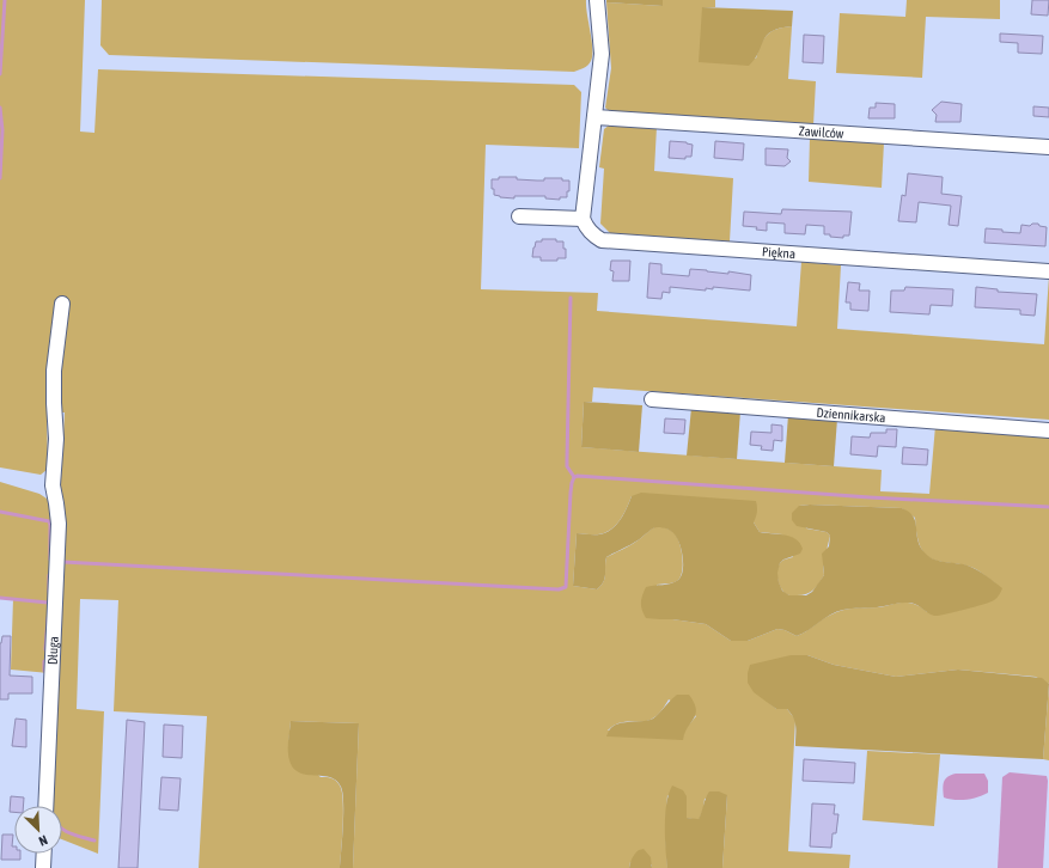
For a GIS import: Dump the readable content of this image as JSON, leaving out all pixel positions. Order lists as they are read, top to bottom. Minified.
{"streets":{"street":["Zawilców","Piękna","Dziennikarska","Długa"]},"north":"bottom right"}
